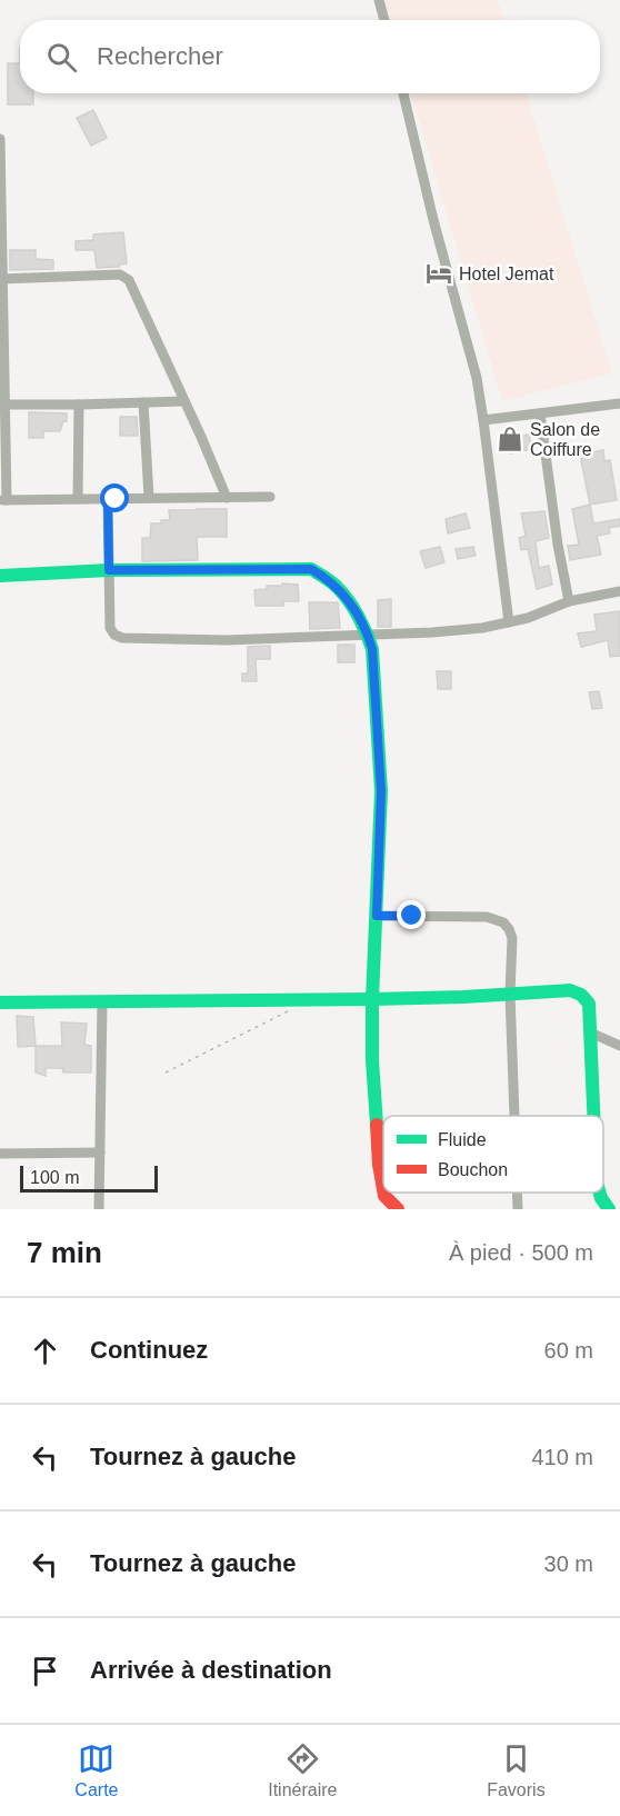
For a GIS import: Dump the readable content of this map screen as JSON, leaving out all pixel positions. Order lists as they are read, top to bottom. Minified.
{"places":{"hotel":["Hotel Jemat"],"shop":["Salon de Coiffure"]},"legend":["Fluide","Bouchon"],"scale_bar":"100 m","page":{"search":"Rechercher","scale":"100 m","heading":["7 min","À pied · 500 m"],"list":[["Continuez","60 m"],["Tournez à gauche","410 m"],["Tournez à gauche","30 m"],"Arrivée à destination"],"nav":["Carte","Itinéraire","Favoris"]}}
